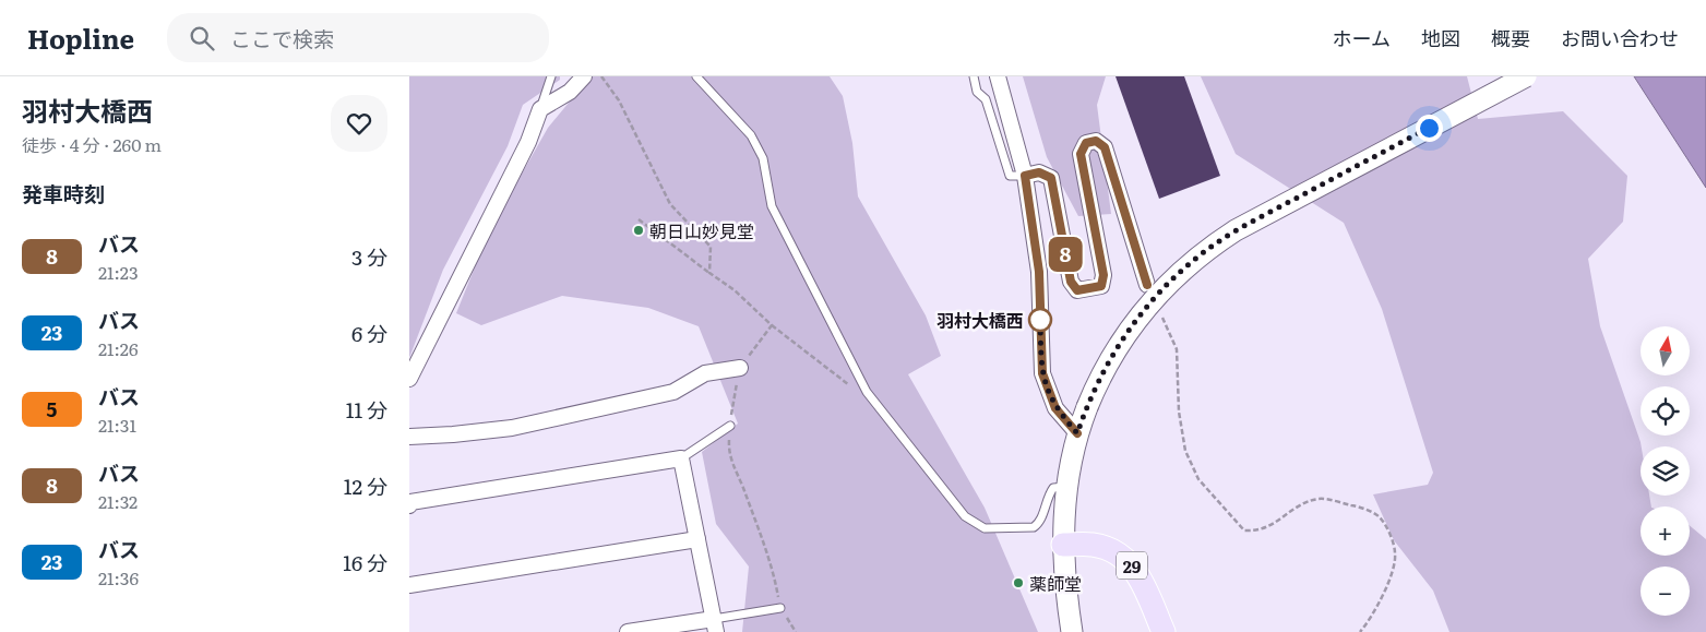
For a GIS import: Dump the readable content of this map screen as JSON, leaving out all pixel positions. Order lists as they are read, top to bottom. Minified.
{"streets":{"main road":["29"]},"places":["朝日山妙見堂","羽村大橋西","薬師堂"],"lines":["bus line 8"],"north":"top","page":{"header":"Hopline","search":"ここで検索","nav":["ホーム","地図","概要","お問い合わせ"],"heading":[["羽村大橋西","徒歩 · 4 分 · 260 m"],"発車時刻"],"on_map":"8","list":[{"mark":"8","name":"バス","note":"21:23","value":"3 分"},{"mark":"23","name":"バス","note":"21:26","value":"6 分"},{"mark":"5","name":"バス","note":"21:31","value":"11 分"},{"mark":"8","name":"バス","note":"21:32","value":"12 分"},{"mark":"23","name":"バス","note":"21:36","value":"16 分"}],"map_buttons":["+","−"]}}
